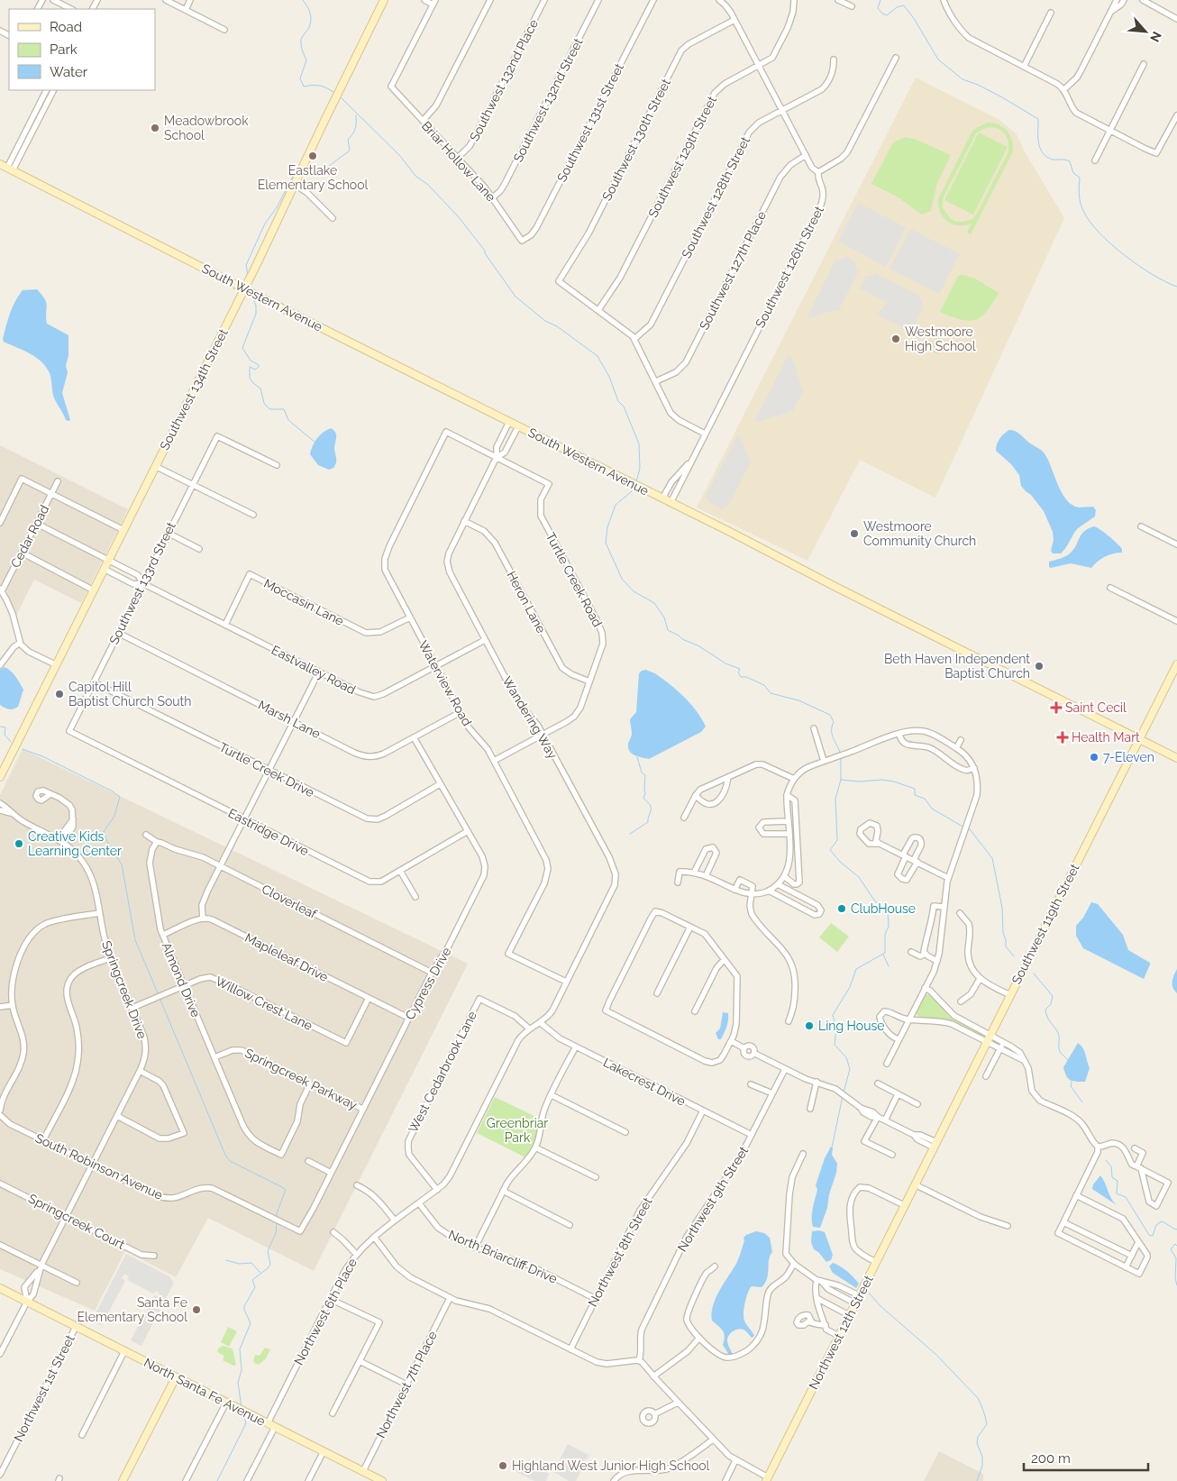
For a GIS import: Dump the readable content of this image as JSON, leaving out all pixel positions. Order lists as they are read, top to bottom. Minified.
{"streets":{"main road":["South Western Avenue","Southwest 134th Street","Southwest 119th Street","Northwest 12th Street","North Santa Fe Avenue"],"street":["Southwest 132nd Place","Southwest 132nd Street","Southwest 131st Street","Southwest 130th Street","Southwest 129th Street","Briar Hollow Lane","Southwest 128th Street","Southwest 126th Street","Southwest 127th Place","Cedar Road","Turtle Creek Road","Southwest 133rd Street","Moccasin Lane","Heron Lane","Eastvalley Road","Waterview Road","Wandering Way","Marsh Lane","Turtle Creek Drive","Eastridge Drive","Cloverleaf","Mapleleaf Drive","Almond Drive","Cypress Drive","Springcreek Drive","Willow Crest Lane","West Cedarbrook Lane","Springcreek Parkway","Lakecrest Drive","South Robinson Avenue","Northwest 9th Street","Springcreek Court","Northwest 8th Street","North Briarcliff Drive","Northwest 6th Place","Northwest 7th Place","Northwest 1st Street"]},"crossings":[["Southwest 132nd Place","Briar Hollow Lane"],["Southwest 132nd Street","Briar Hollow Lane"],["Southwest 131st Street","Briar Hollow Lane"],["Southwest 130th Street","Southwest 129th Street"],["Southwest 126th Street","South Western Avenue"],["South Western Avenue","Southwest 134th Street"],["South Western Avenue","Wandering Way"],["South Western Avenue","Southwest 119th Street"],["Southwest 134th Street","Eastvalley Road"],["Cedar Road","Eastvalley Road"],["Turtle Creek Road","Heron Lane"],["Turtle Creek Road","Waterview Road"],["Turtle Creek Road","Wandering Way"],["Southwest 133rd Street","Eastvalley Road"],["Southwest 133rd Street","Marsh Lane"],["Southwest 133rd Street","Turtle Creek Drive"],["Southwest 133rd Street","Eastridge Drive"],["Moccasin Lane","Eastvalley Road"],["Moccasin Lane","Waterview Road"],["Heron Lane","Wandering Way"],["Eastvalley Road","Waterview Road"],["Eastvalley Road","Wandering Way"],["Waterview Road","Wandering Way"],["Waterview Road","Marsh Lane"],["Wandering Way","Lakecrest Drive"],["Marsh Lane","Cypress Drive"],["Turtle Creek Drive","Cypress Drive"],["Eastridge Drive","Cypress Drive"],["Cloverleaf","Almond Drive"],["Cloverleaf","Cypress Drive"],["Southwest 119th Street","Northwest 12th Street"],["Mapleleaf Drive","Cypress Drive"],["Mapleleaf Drive","Willow Crest Lane"],["Almond Drive","Willow Crest Lane"],["Almond Drive","Springcreek Parkway"],["Cypress Drive","Springcreek Parkway"],["Cypress Drive","South Robinson Avenue"],["Springcreek Drive","Willow Crest Lane"],["Springcreek Drive","South Robinson Avenue"],["Springcreek Drive","Springcreek Court"],["Springcreek Drive","North Santa Fe Avenue"],["West Cedarbrook Lane","Northwest 6th Place"],["Lakecrest Drive","Northwest 9th Street"],["Lakecrest Drive","Northwest 8th Street"],["Northwest 8th Street","North Briarcliff Drive"],["North Briarcliff Drive","Northwest 6th Place"],["Northwest 6th Place","North Santa Fe Avenue"],["Northwest 7th Place","North Santa Fe Avenue"],["Northwest 1st Street","North Santa Fe Avenue"]],"parks":["Greenbriar Park"],"places":{"other":["Meadowbrook School","Eastlake Elementary School","Westmoore High School","Westmoore Community Church","Beth Haven Independent Baptist Church","Capitol Hill Baptist Church South","7-Eleven","Creative Kids Learning Center","ClubHouse","Ling House","Santa Fe Elementary School","Highland West Junior High School"],"health":["Saint Cecil","Health Mart"]},"legend":["Road","Park","Water"],"scale_bar":"200 m","north":"bottom right"}
